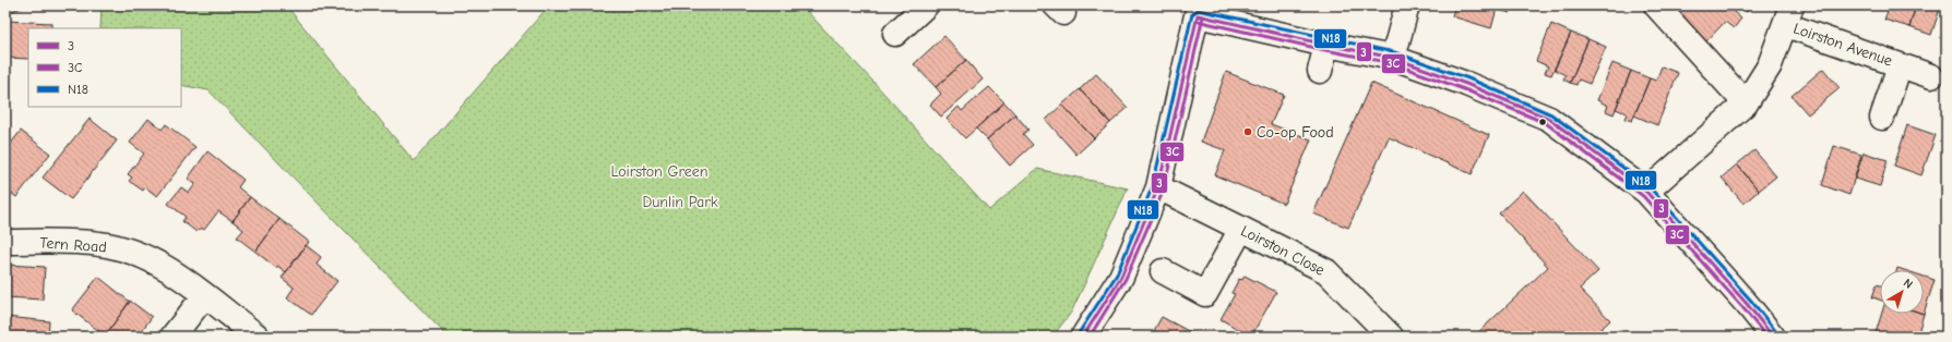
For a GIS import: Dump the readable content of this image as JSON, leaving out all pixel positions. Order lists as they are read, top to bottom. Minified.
{"streets":{"street":["Loirston Avenue","Tern Road","Loirston Close"]},"parks":["Loirston Green","Dunlin Park"],"places":["Co-op Food"],"lines":["transit line N18","transit line 3","transit line 3C"],"legend":["3","3C","N18"],"north":"top right"}
